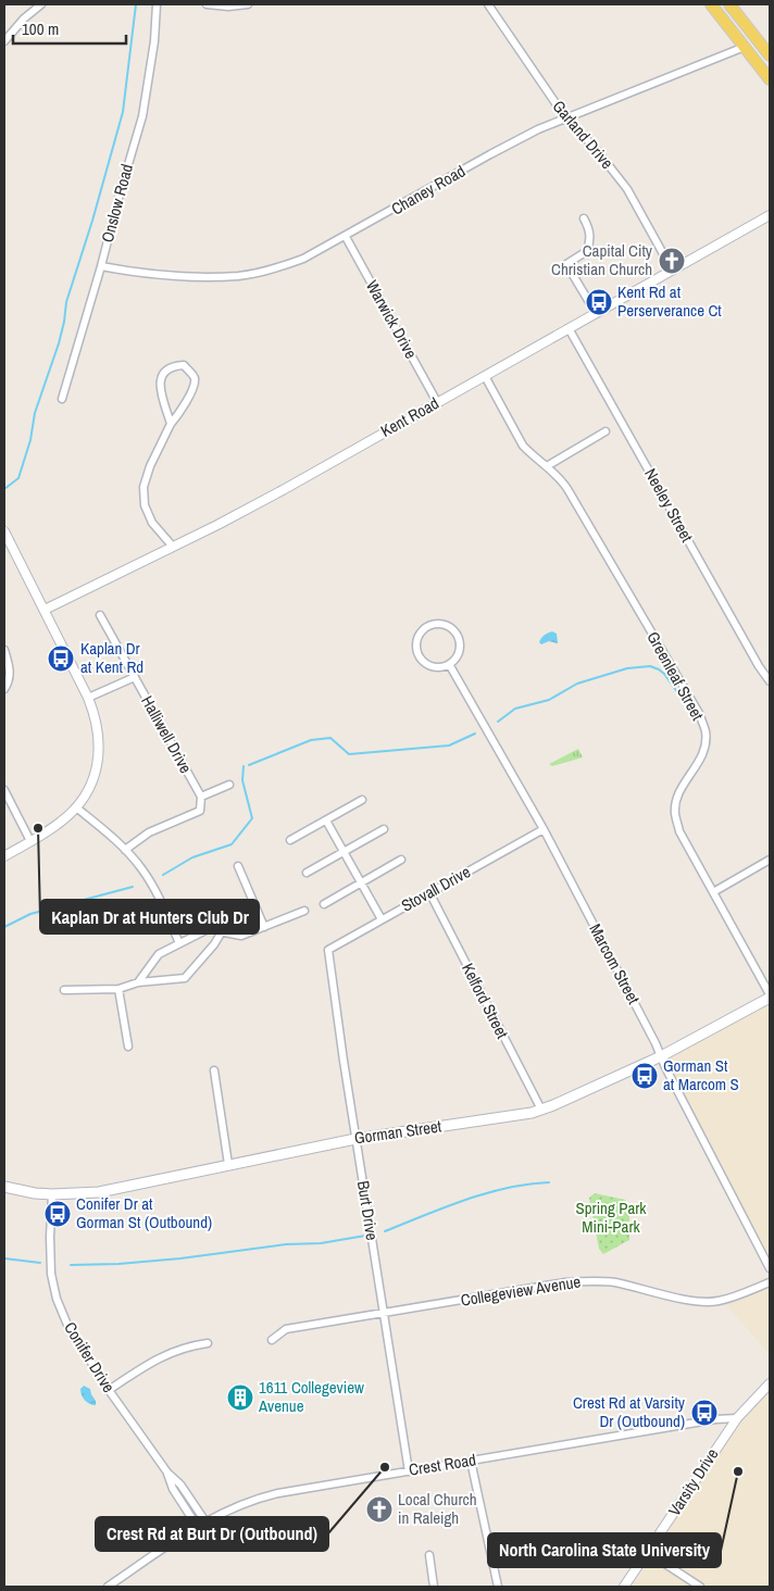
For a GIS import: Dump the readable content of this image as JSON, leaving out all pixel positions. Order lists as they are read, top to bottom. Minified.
{"streets":{"main road":["Gorman Street"],"street":["Garland Drive","Chaney Road","Onslow Road","Warwick Drive","Kent Road","Neeley Street","Greenleaf Street","Halliwell Drive","Stovall Drive","Marcom Street","Kelford Street","Burt Drive","Collegeview Avenue","Conifer Drive","Crest Road","Varsity Drive"]},"crossings":[["Garland Drive","Chaney Road"],["Garland Drive","Kent Road"],["Chaney Road","Onslow Road"],["Chaney Road","Warwick Drive"],["Warwick Drive","Kent Road"],["Kent Road","Neeley Street"],["Kent Road","Greenleaf Street"],["Greenleaf Street","Gorman Street"],["Stovall Drive","Marcom Street"],["Stovall Drive","Kelford Street"],["Stovall Drive","Burt Drive"],["Marcom Street","Gorman Street"],["Kelford Street","Gorman Street"],["Gorman Street","Burt Drive"],["Gorman Street","Conifer Drive"],["Burt Drive","Collegeview Avenue"],["Burt Drive","Crest Road"],["Conifer Drive","Crest Road"],["Crest Road","Varsity Drive"]],"parks":["Spring Park Mini-Park"],"places":{"church":["Capital City Christian Church","Local Church in Raleigh"],"bus stop":["Kent Rd at Perserverance Ct","Kaplan Dr at Kent Rd","Gorman St at Marcom S","Conifer Dr at Gorman St (Outbound)","Crest Rd at Varsity Dr (Outbound)"],"other":["Kaplan Dr at Hunters Club Dr","Crest Rd at Burt Dr (Outbound)","North Carolina State University"],"building":["1611 Collegeview Avenue"]},"scale_bar":"100 m"}
